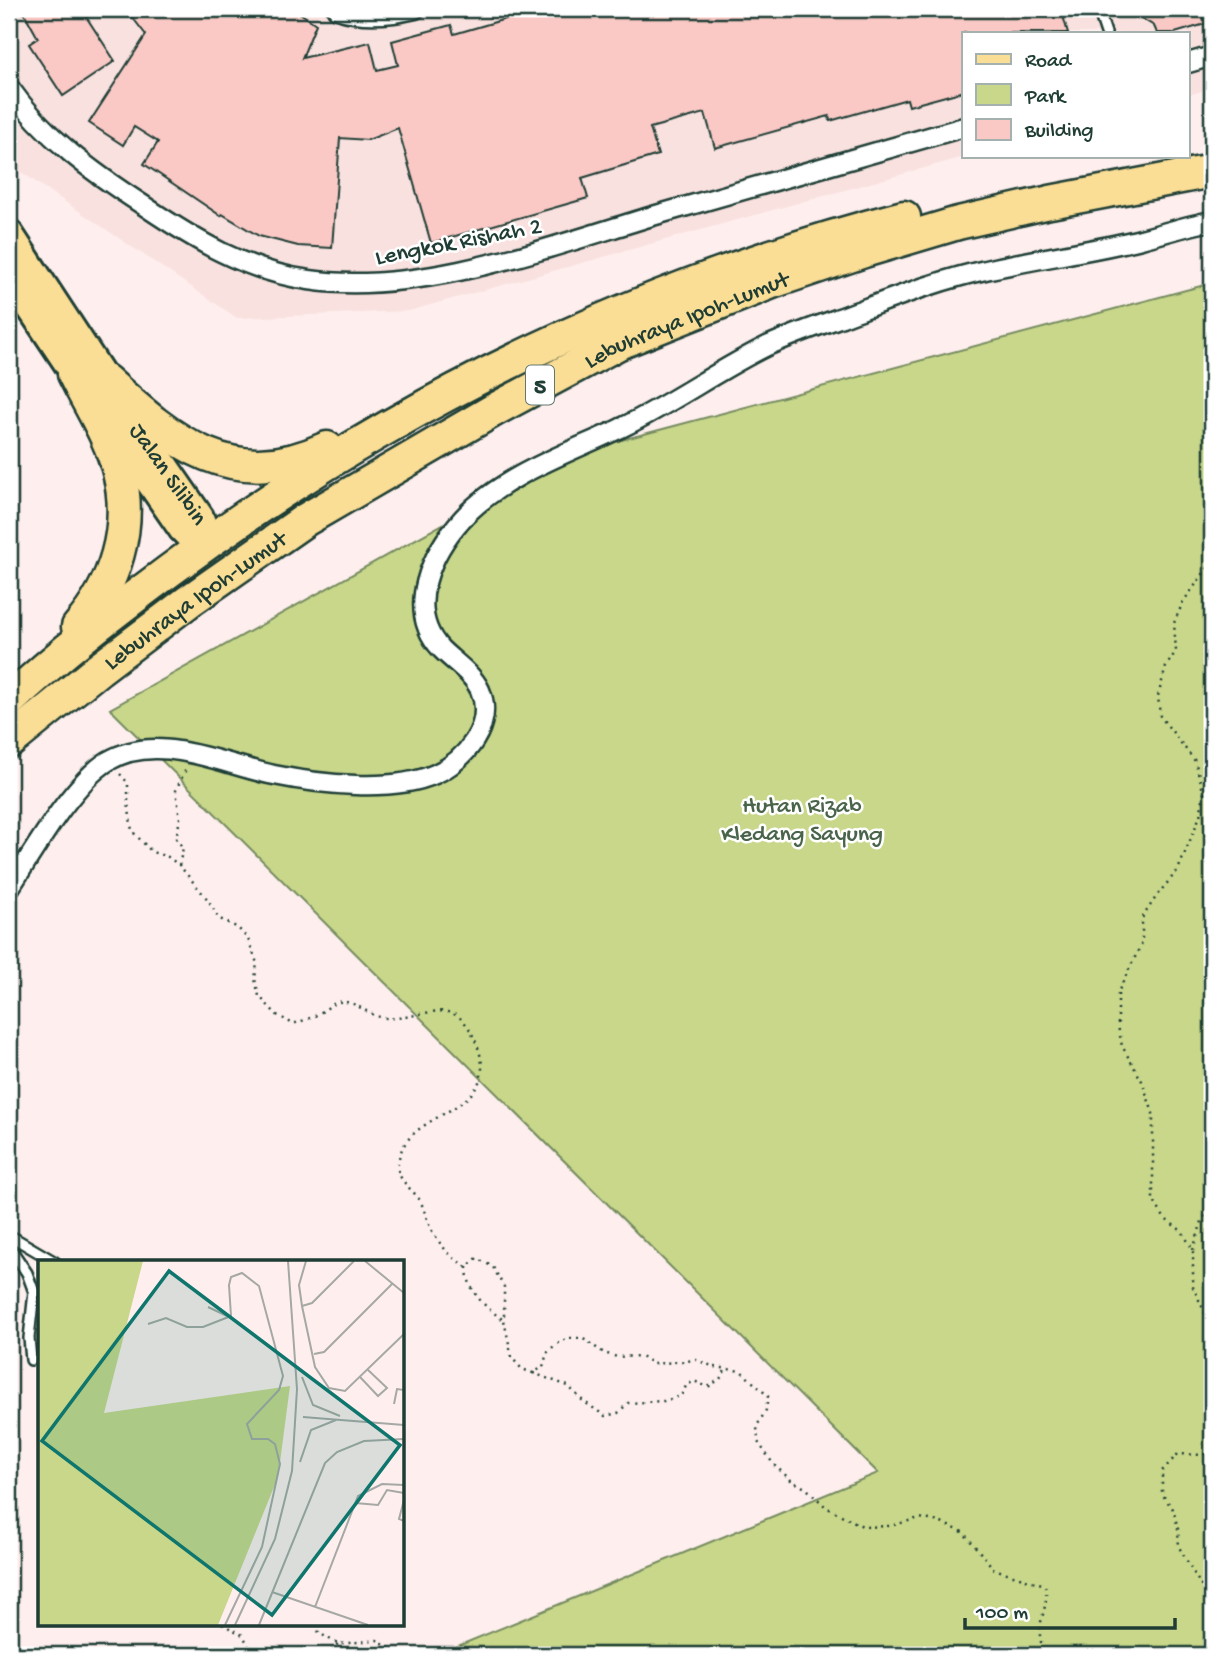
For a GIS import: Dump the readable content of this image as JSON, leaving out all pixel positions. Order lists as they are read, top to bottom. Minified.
{"streets":{"highway":["Lebuhraya Ipoh-Lumut","5"],"main road":["Jalan Silibin"],"street":["Lengkok Rishah 2"]},"crossings":[["Lebuhraya Ipoh-Lumut","Jalan Silibin"]],"parks":["Hutan Rizab Kledang Sayung"],"legend":["Road","Park","Building"],"scale_bar":"100 m"}
